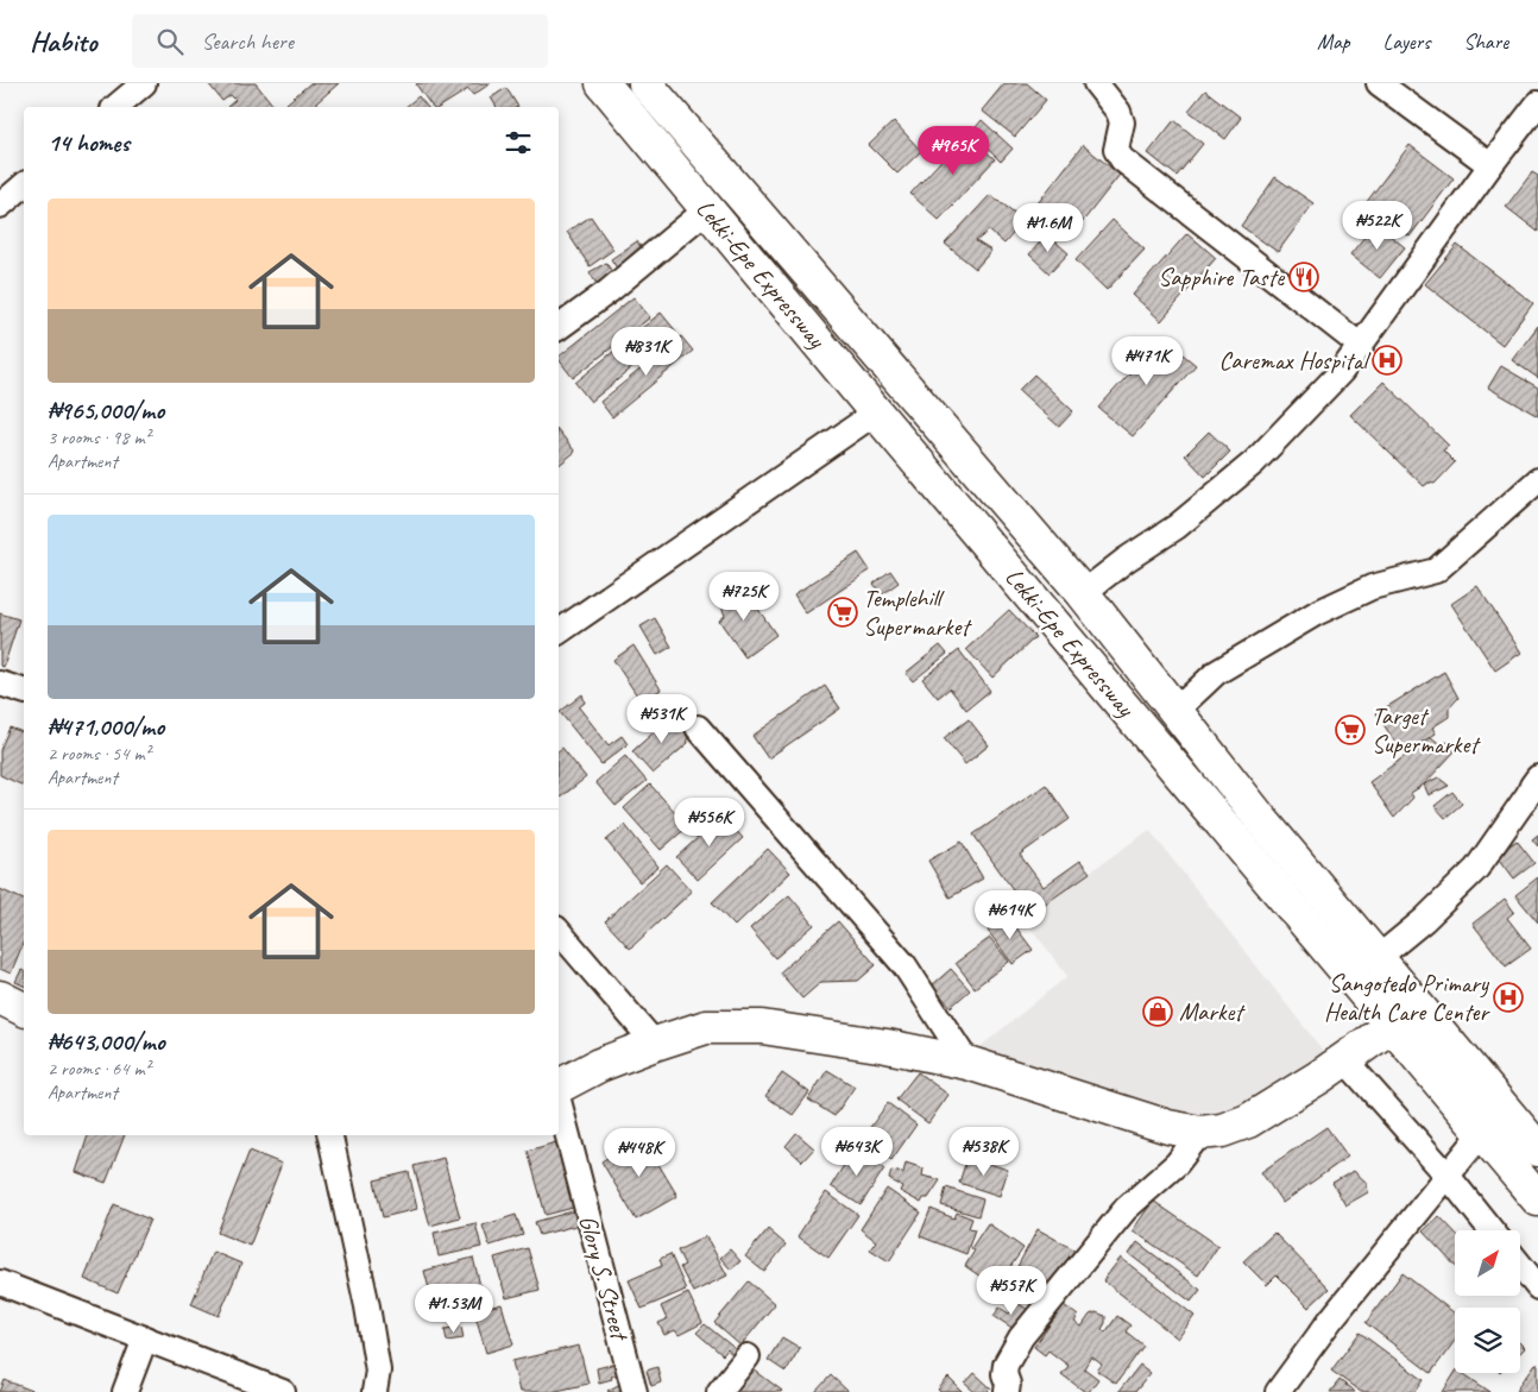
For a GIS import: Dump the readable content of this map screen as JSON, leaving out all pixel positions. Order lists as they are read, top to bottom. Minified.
{"streets":{"main road":["Lekki-Epe Expressway"],"street":["Glory S. Street"]},"places":{"restaurant":["Sapphire Taste"],"hospital":["Caremax Hospital","Sangotedo Primary Health Care Center"],"supermarket":["Templehill Supermarket","Target Supermarket"],"shop":["Market"]},"north":"top right","page":{"header":"Habito","search":"Search here","nav":["Map","Layers","Share"],"heading":"14 homes","price":["₦965K","₦522K","₦1.6M","₦831K","₦471K","₦725K","₦531K","₦556K","₦614K","₦643K","₦538K","₦448K","₦557K","₦1.53M"],"list":[{"name":"₦965,000/mo","note":"3 rooms · 98 m² · Apartment"},{"name":"₦471,000/mo","note":"2 rooms · 54 m² · Apartment"},{"name":"₦643,000/mo","note":"2 rooms · 64 m² · Apartment"}]}}
